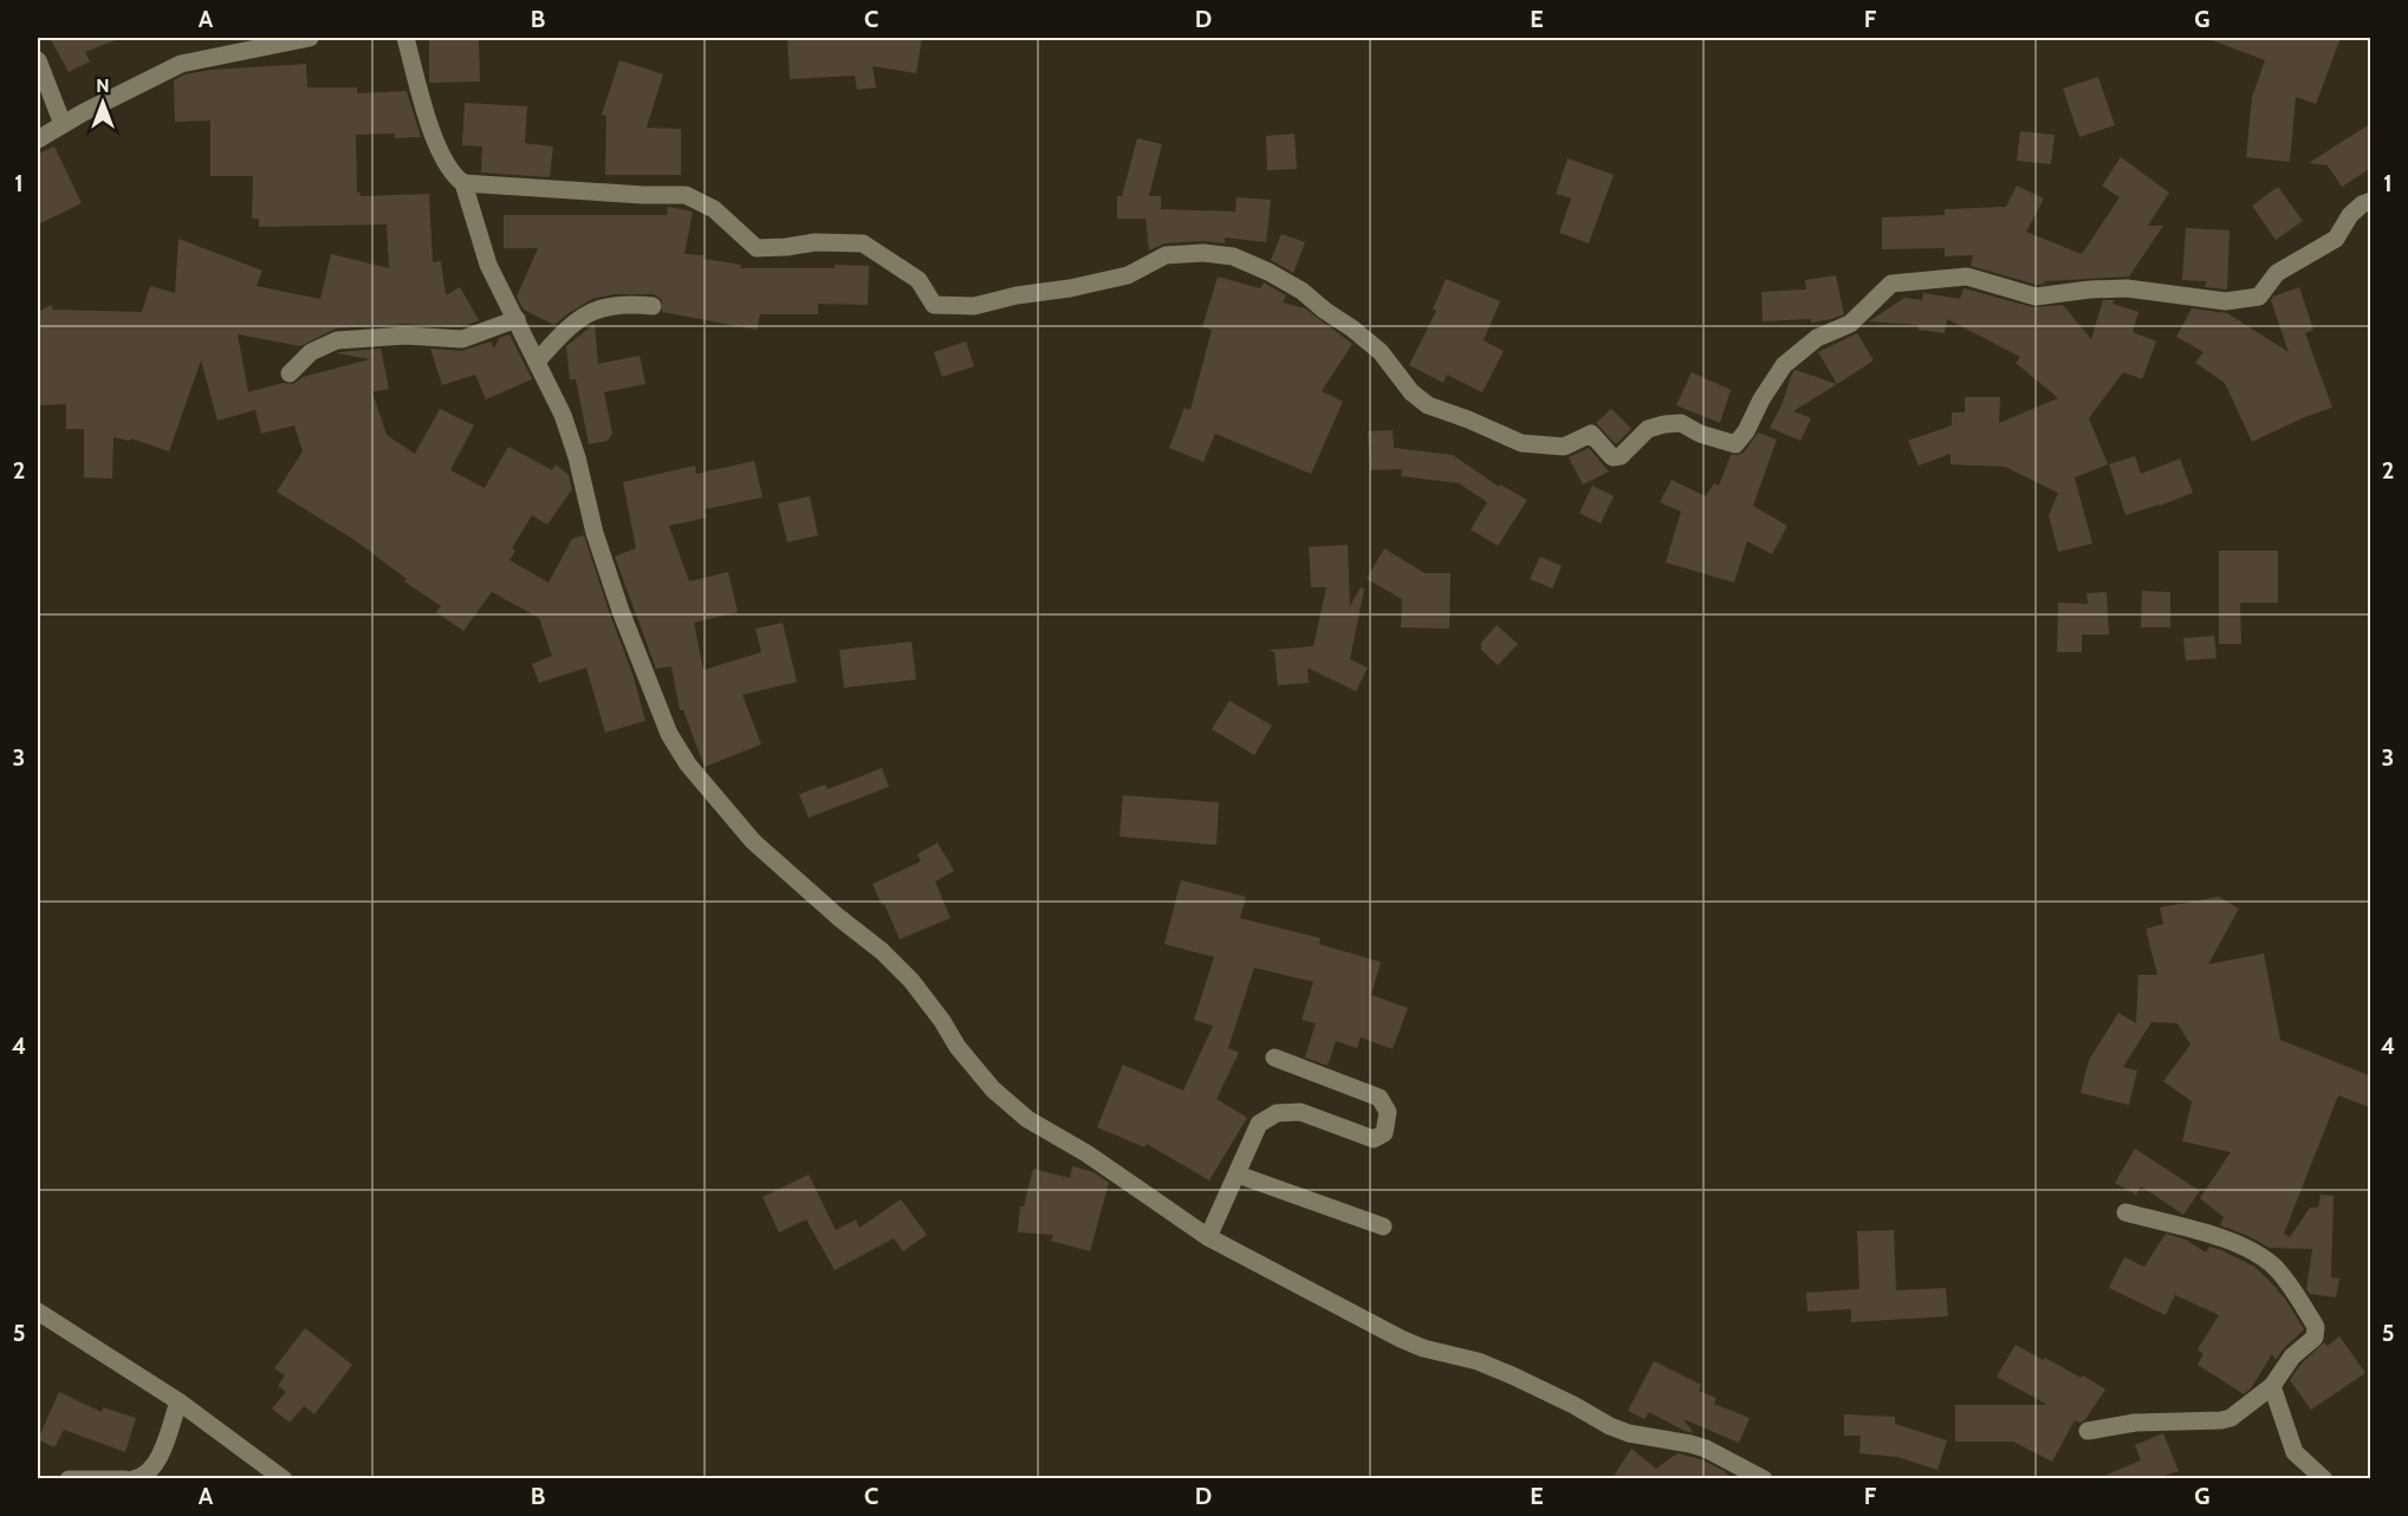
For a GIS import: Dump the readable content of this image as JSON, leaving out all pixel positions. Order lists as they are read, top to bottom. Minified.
{"north":"top","grid":{"columns":["A","B","C","D","E","F","G"],"rows":["1","2","3","4","5"]}}
